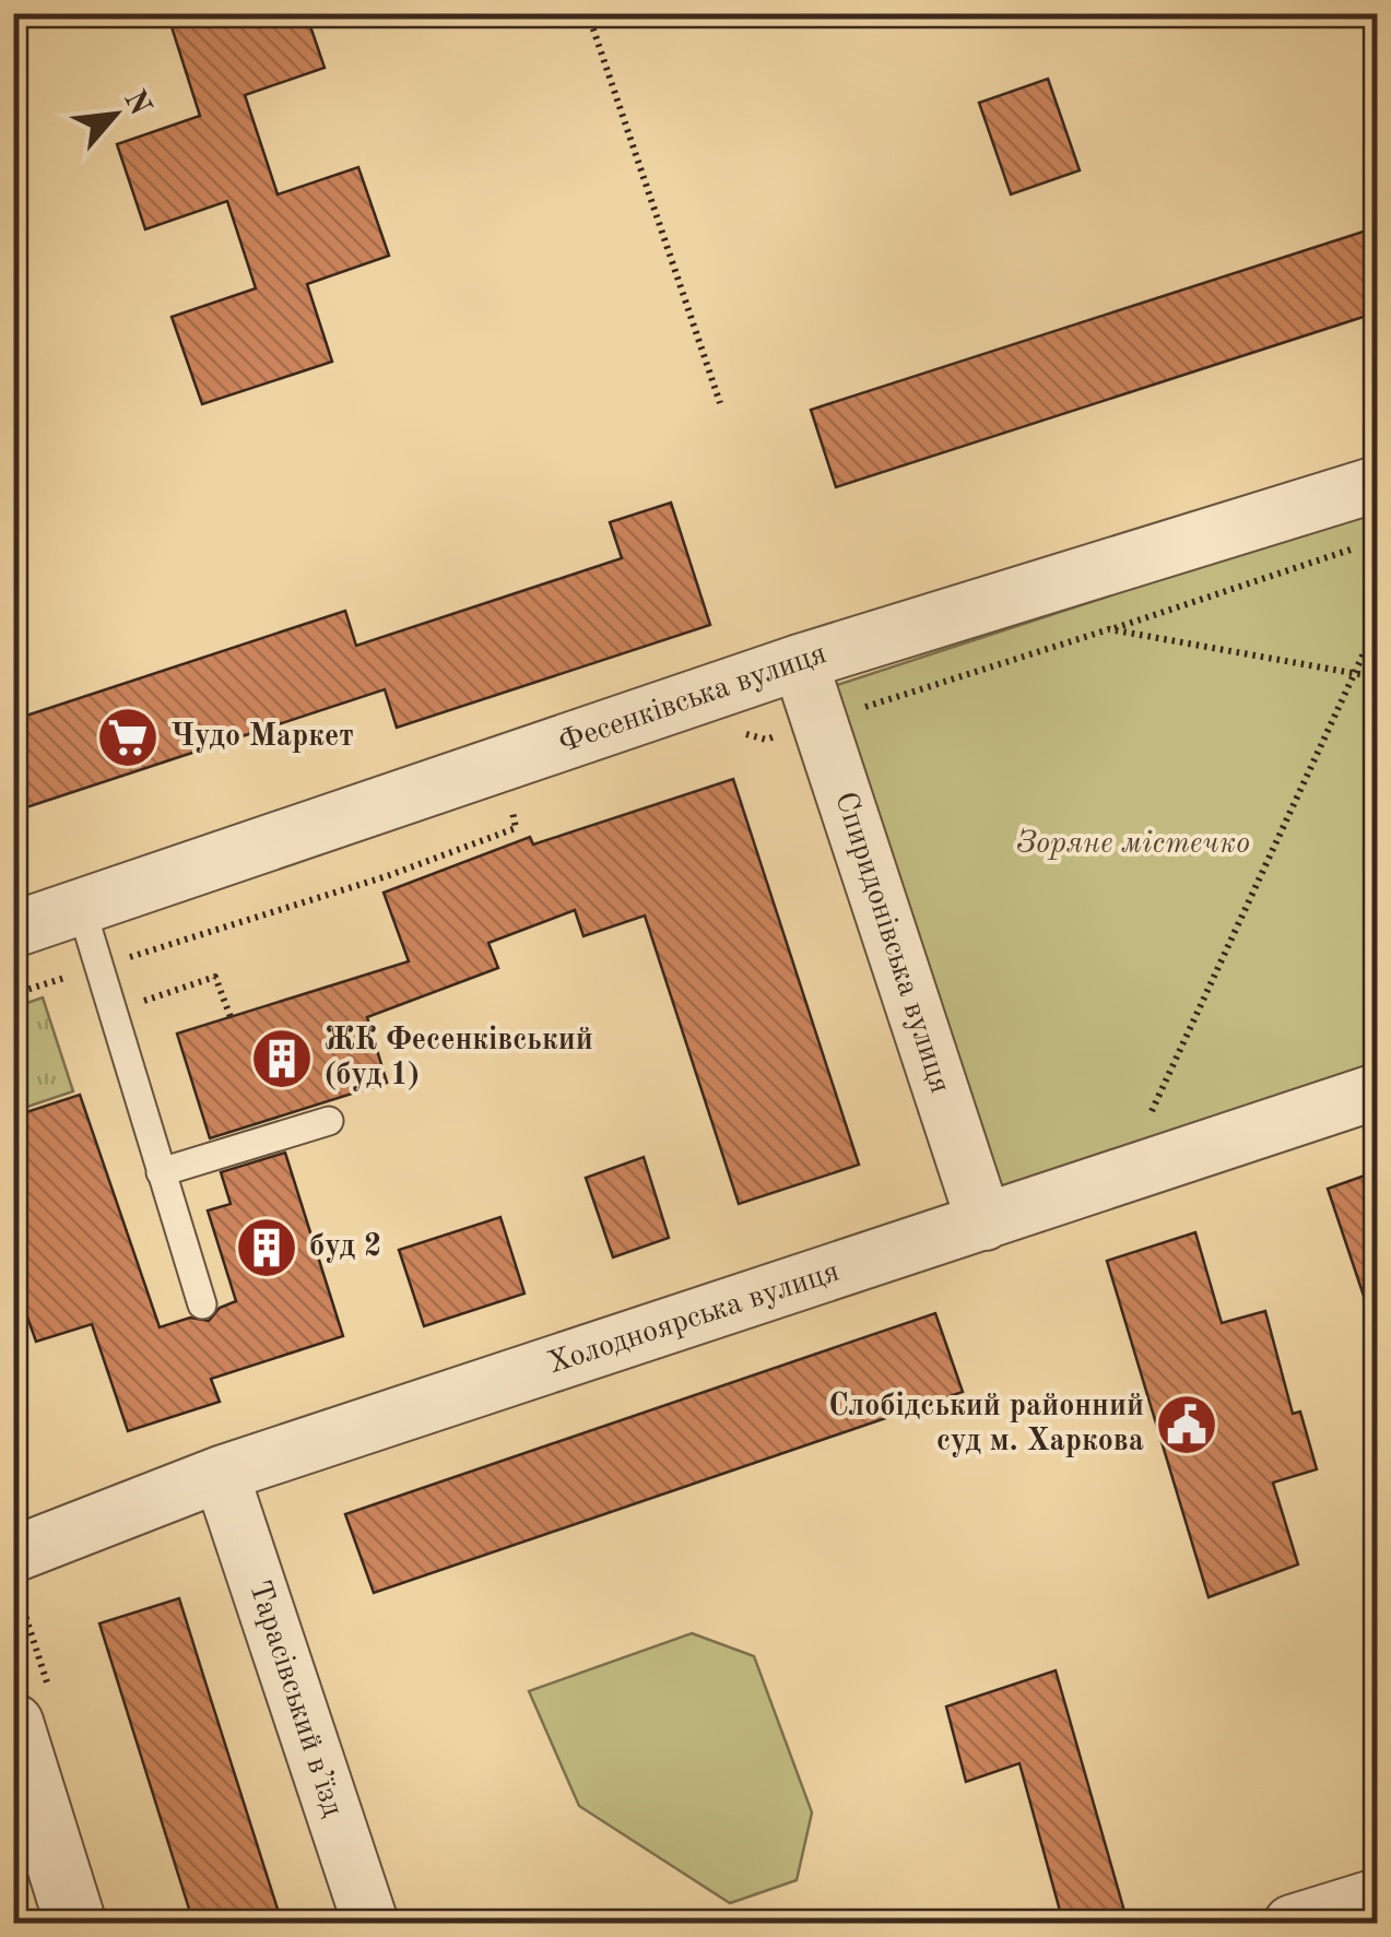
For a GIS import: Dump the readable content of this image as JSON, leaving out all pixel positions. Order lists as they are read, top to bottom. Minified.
{"streets":{"street":["Фесенківська вулиця","Спиридонівська вулиця","Холодноярська вулиця","Тарасівський в’їзд"]},"crossings":[["Фесенківська вулиця","Спиридонівська вулиця"],["Спиридонівська вулиця","Холодноярська вулиця"],["Холодноярська вулиця","Тарасівський в’їзд"]],"parks":["Зоряне містечко"],"places":{"supermarket":["Чудо Маркет"],"building":["ЖК Фесенківський (буд 1)","буд 2"],"public building":["Слобідський районний суд м. Харкова"]},"north":"top right"}
